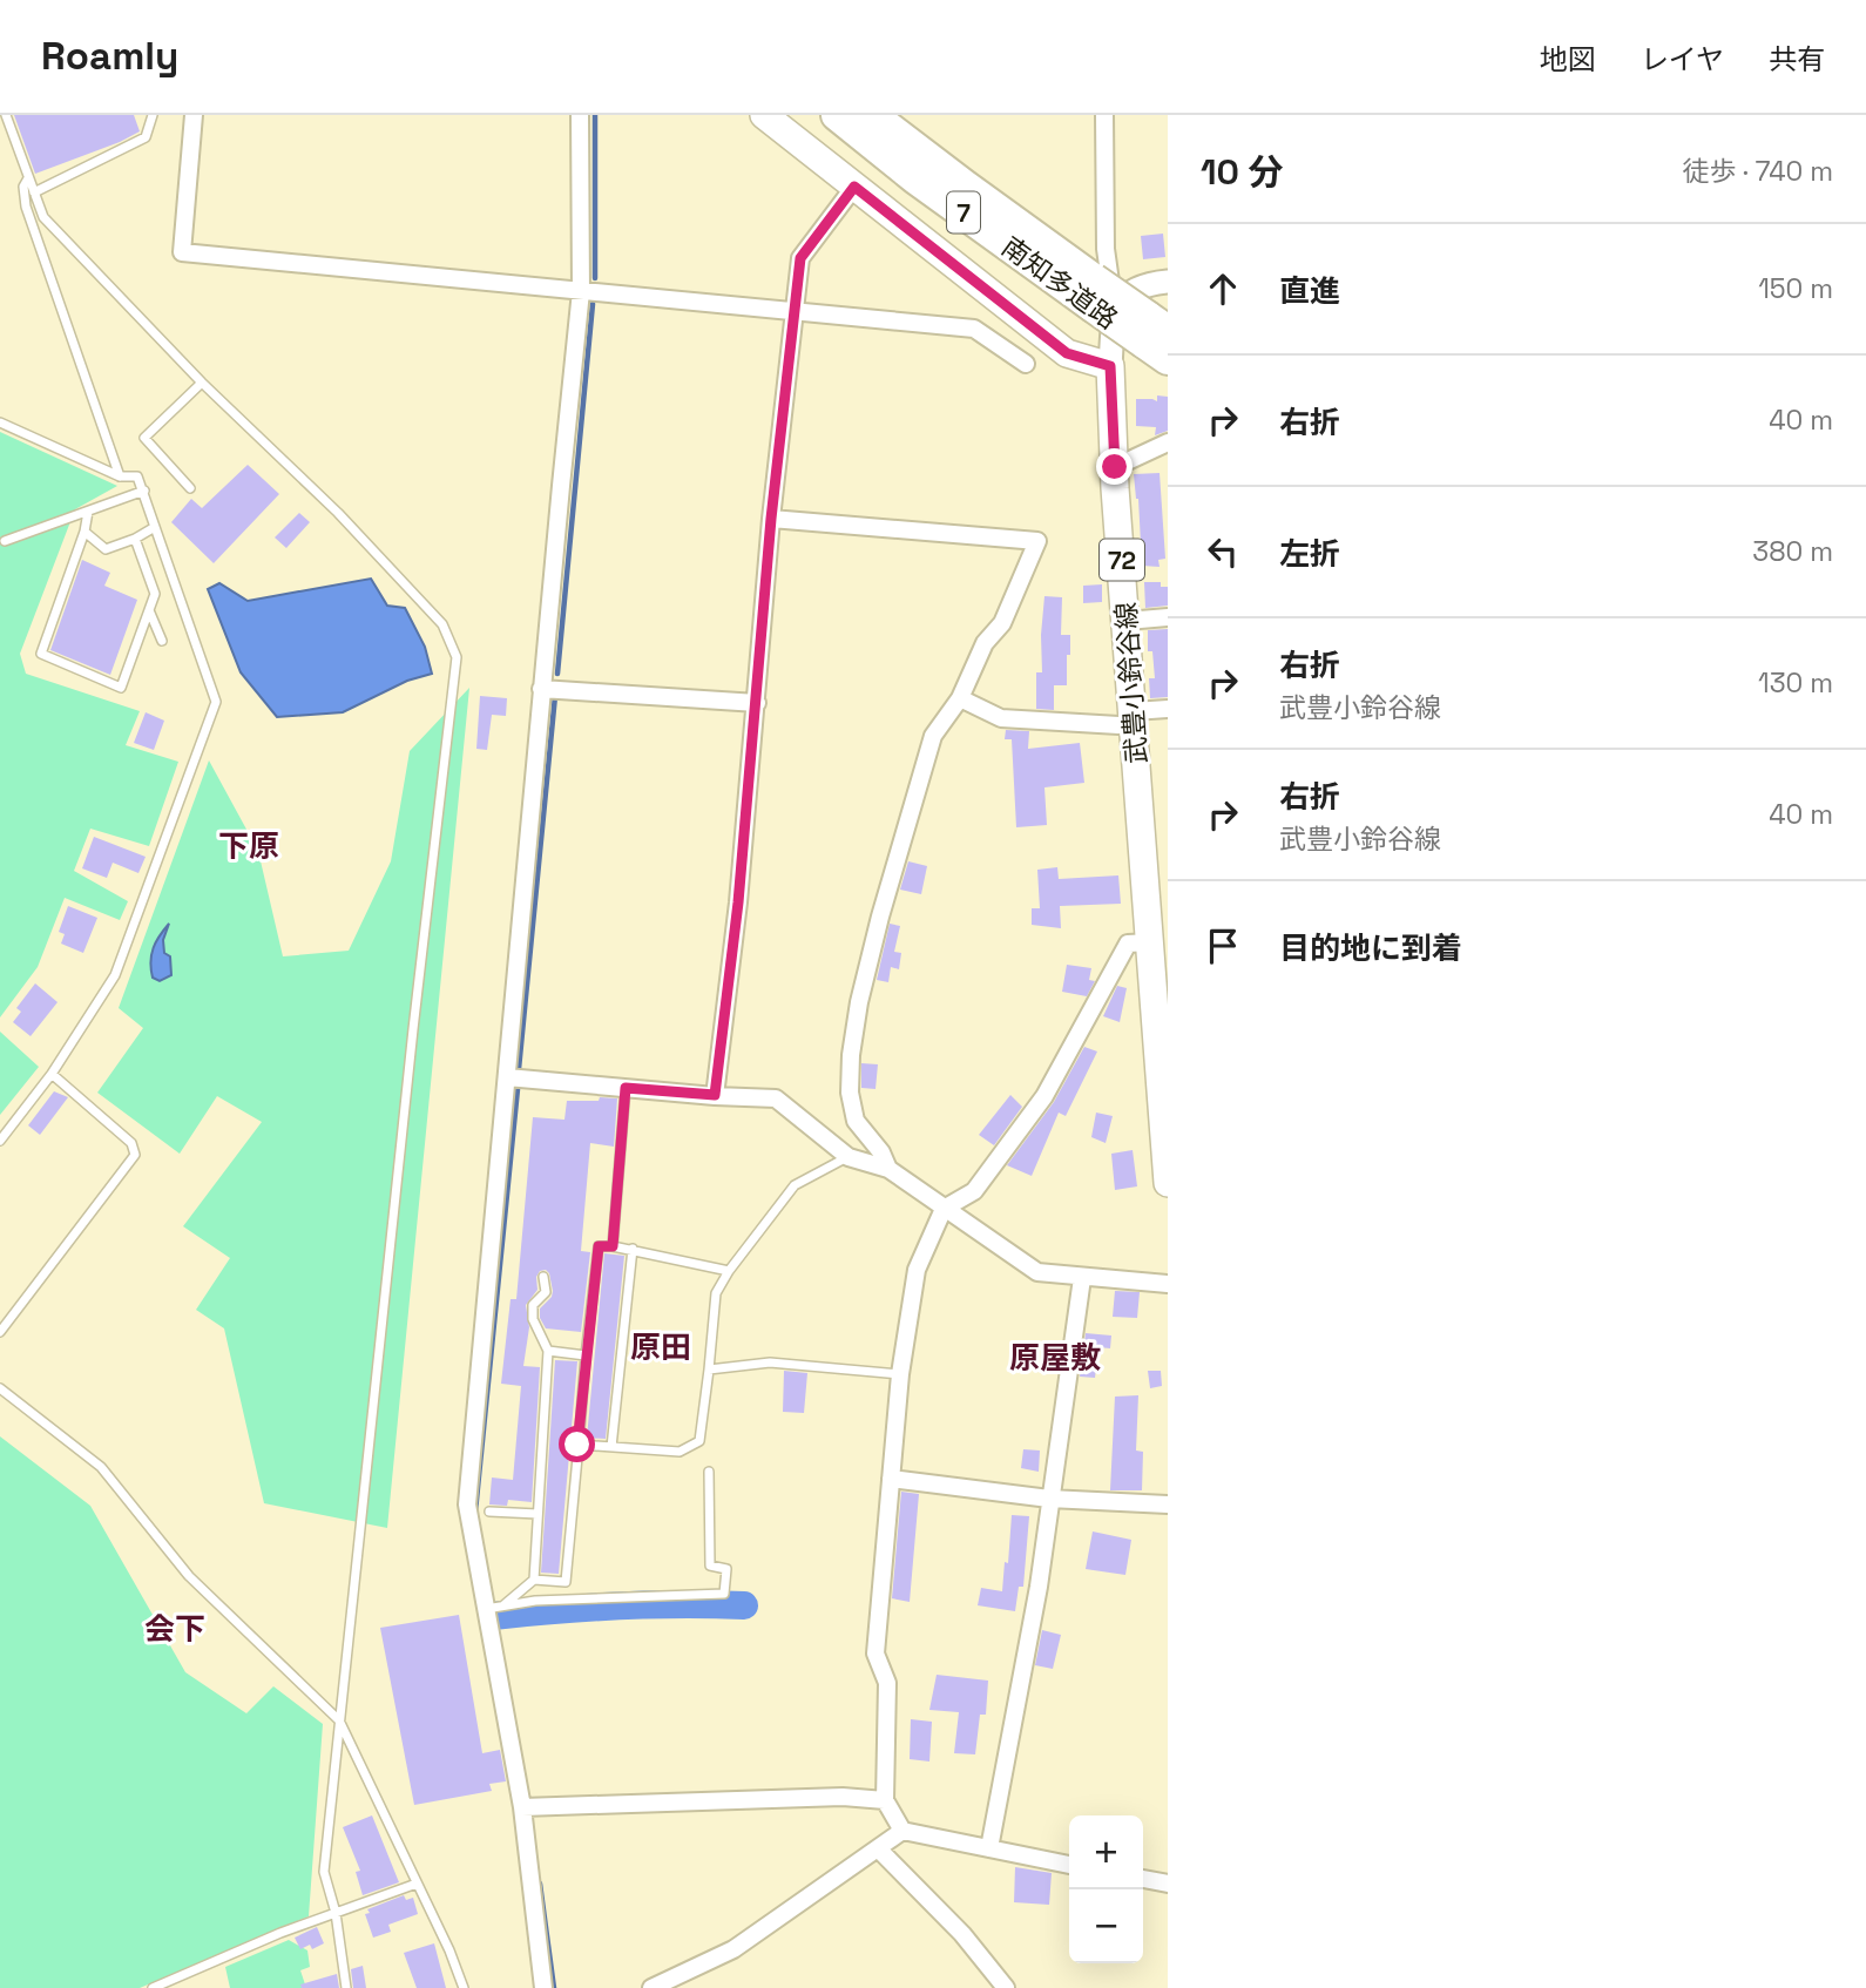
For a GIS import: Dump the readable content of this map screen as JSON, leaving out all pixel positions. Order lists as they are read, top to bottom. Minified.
{"streets":{"highway":["7","南知多道路"],"main road":["72","武豊小鈴谷線"]},"districts":["下原","原田","原屋敷","会下"],"page":{"header":"Roamly","nav":["地図","レイヤ","共有"],"heading":["10 分","徒歩 · 740 m"],"list":[["直進","150 m"],["右折","40 m"],["左折","380 m"],["右折","武豊小鈴谷線","130 m"],["右折","武豊小鈴谷線","40 m"],"目的地に到着"],"map_buttons":["+","−"]}}
